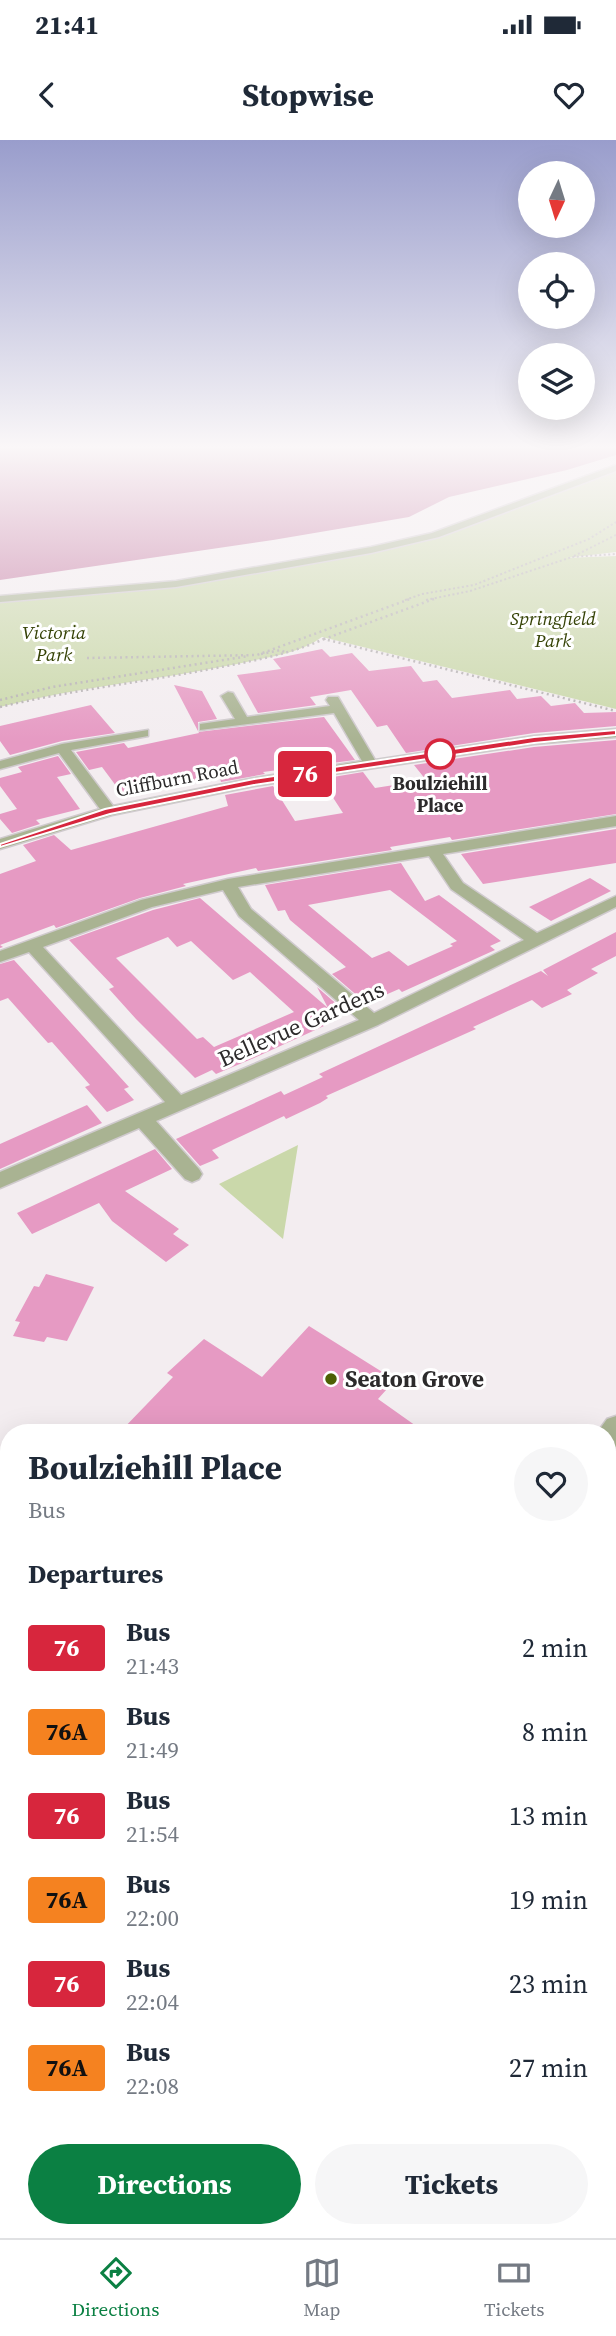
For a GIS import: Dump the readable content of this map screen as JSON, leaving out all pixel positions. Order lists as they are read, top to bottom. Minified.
{"streets":{"street":["Cliffburn Road","Bellevue Gardens"]},"parks":["Springfield Park","Victoria Park"],"places":["Boulziehill Place","Seaton Grove"],"lines":["bus line 76"],"north":"bottom","page":{"status":"21:41","header":"Stopwise","on_map":"76","heading":[["Boulziehill Place","Bus"],"Departures"],"list":[{"mark":"76","name":"Bus","note":"21:43","value":"2 min"},{"mark":"76A","name":"Bus","note":"21:49","value":"8 min"},{"mark":"76","name":"Bus","note":"21:54","value":"13 min"},{"mark":"76A","name":"Bus","note":"22:00","value":"19 min"},{"mark":"76","name":"Bus","note":"22:04","value":"23 min"},{"mark":"76A","name":"Bus","note":"22:08","value":"27 min"}],"buttons":["Directions","Tickets"],"tabs":["Directions","Map","Tickets"]}}
